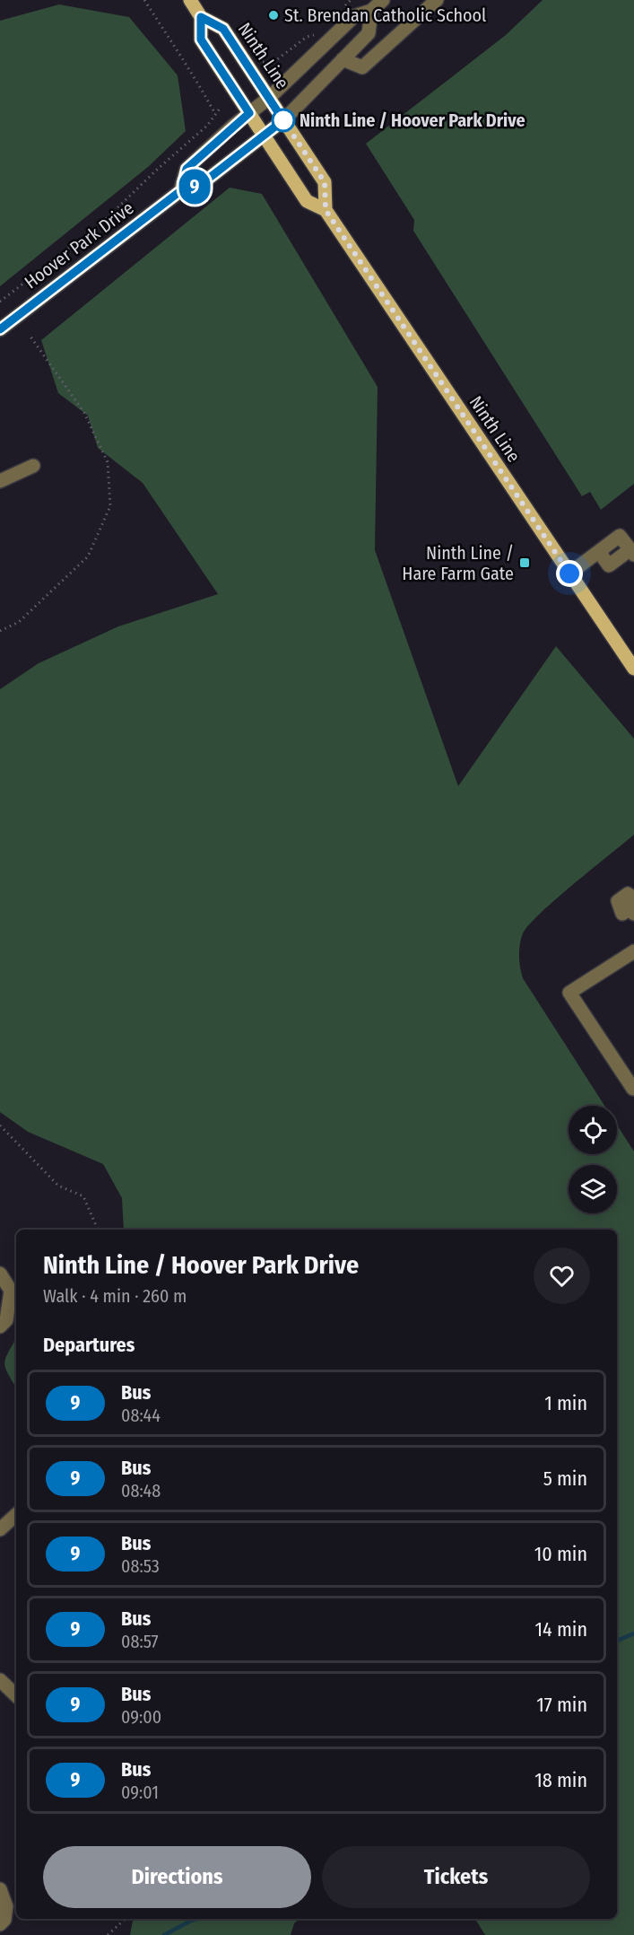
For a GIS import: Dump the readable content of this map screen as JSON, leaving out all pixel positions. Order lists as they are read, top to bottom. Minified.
{"streets":{"main road":["Ninth Line"],"street":["Hoover Park Drive"]},"crossings":[["Ninth Line","Hoover Park Drive"]],"places":{"other":["St. Brendan Catholic School","Ninth Line / Hoover Park Drive"],"transit":["Ninth Line / Hare Farm Gate"]},"lines":["bus line 9"],"page":{"on_map":"9","heading":[["Ninth Line / Hoover Park Drive","Walk · 4 min · 260 m"],"Departures"],"list":[{"mark":"9","name":"Bus","note":"08:44","value":"1 min"},{"mark":"9","name":"Bus","note":"08:48","value":"5 min"},{"mark":"9","name":"Bus","note":"08:53","value":"10 min"},{"mark":"9","name":"Bus","note":"08:57","value":"14 min"},{"mark":"9","name":"Bus","note":"09:00","value":"17 min"},{"mark":"9","name":"Bus","note":"09:01","value":"18 min"}],"buttons":["Directions","Tickets"]}}
